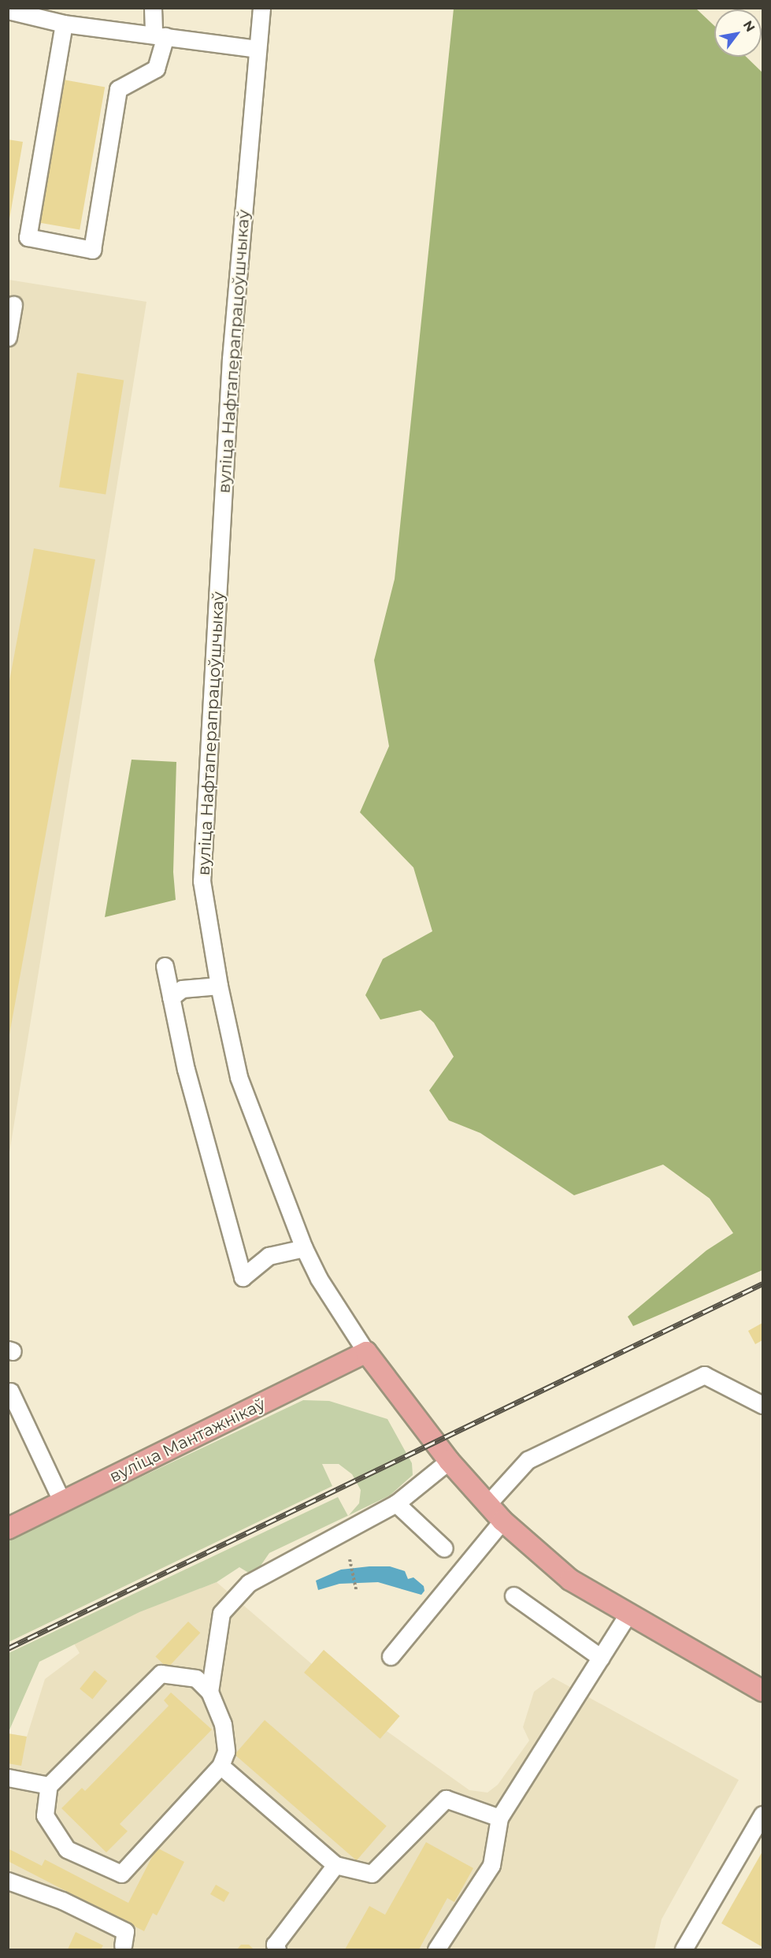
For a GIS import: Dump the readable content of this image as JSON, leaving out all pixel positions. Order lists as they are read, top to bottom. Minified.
{"streets":{"main road":["вуліца Нафтаперапрацоўшчыкаў","вуліца Мантажнікаў"]},"crossings":[["вуліца Нафтаперапрацоўшчыкаў","вуліца Мантажнікаў"]],"north":"top right"}
